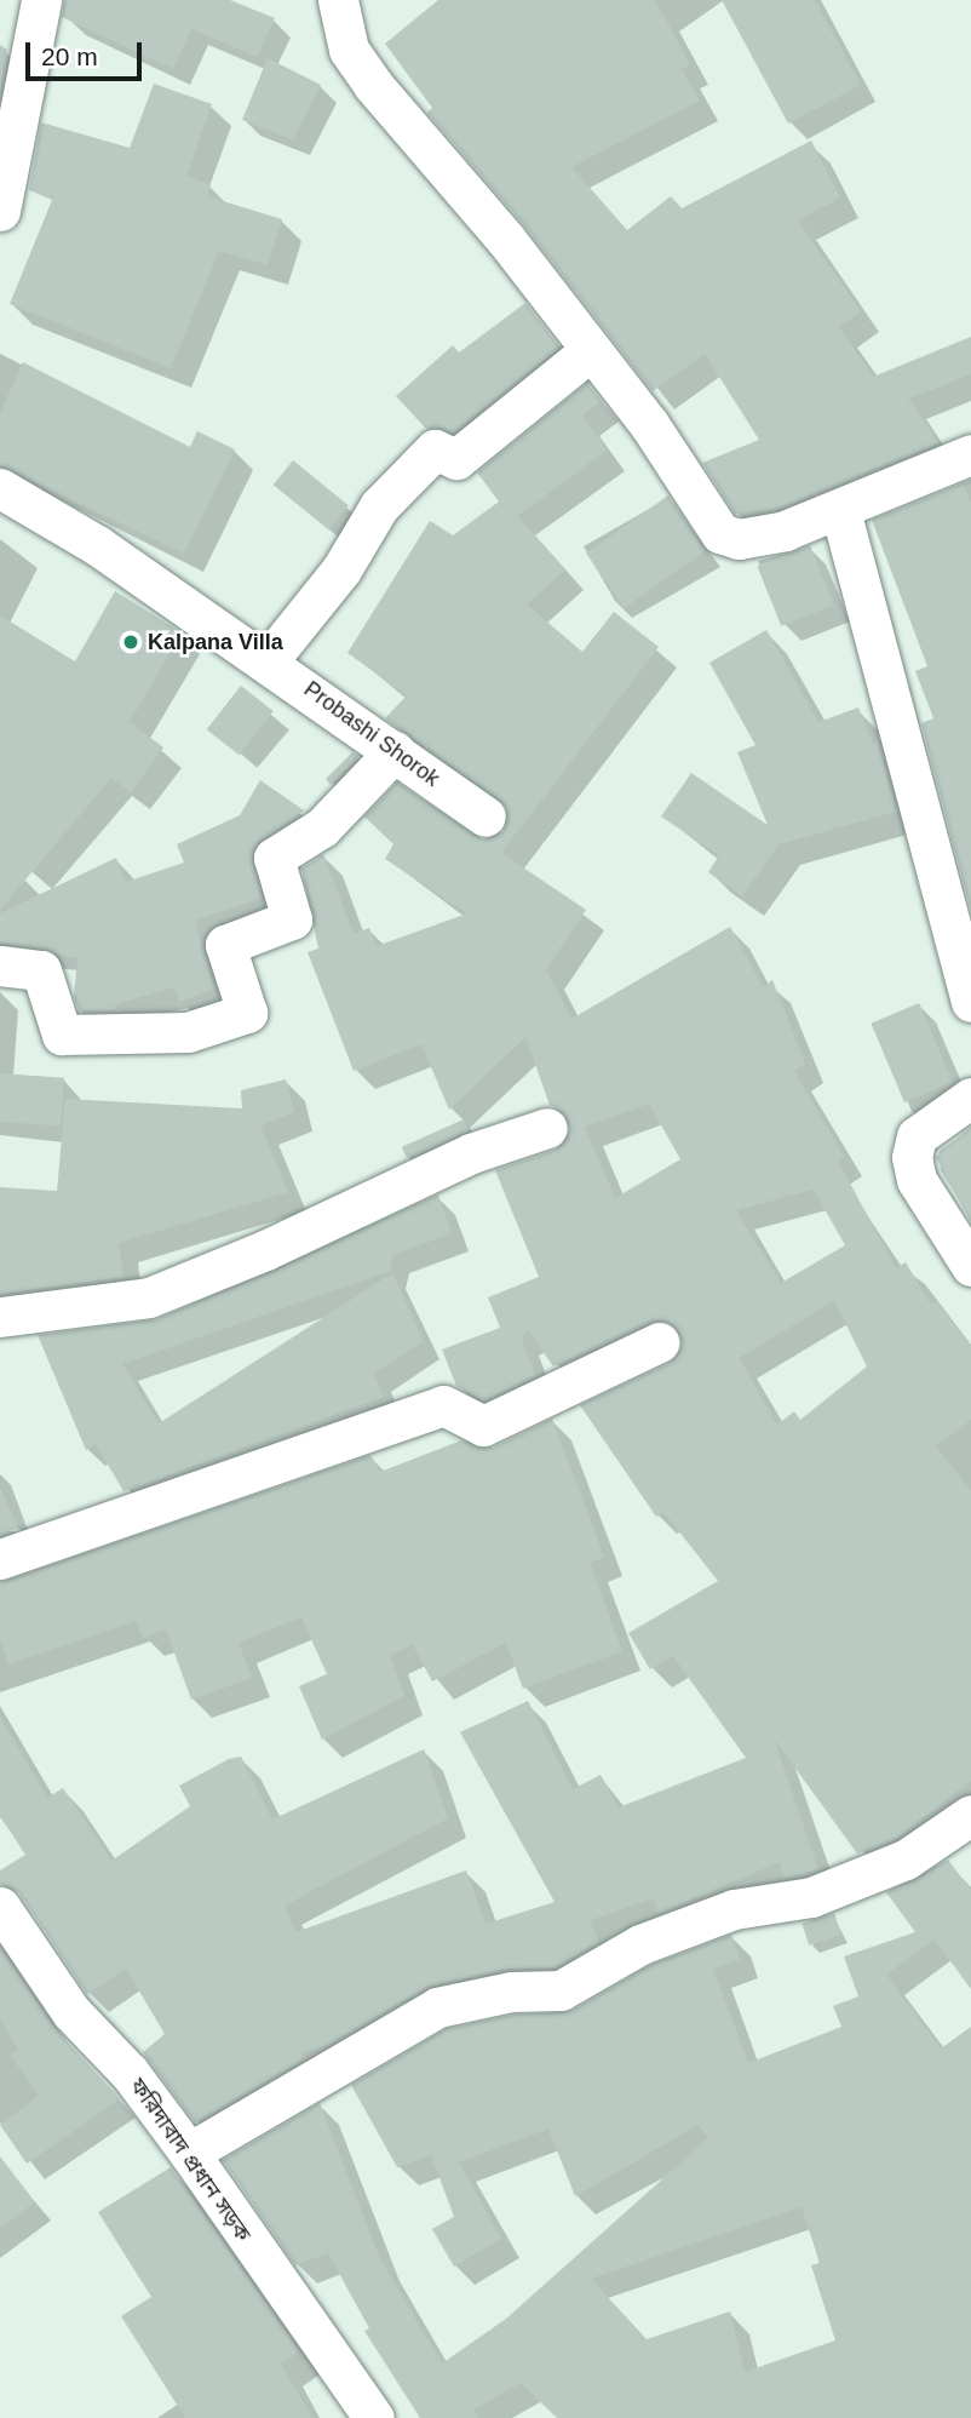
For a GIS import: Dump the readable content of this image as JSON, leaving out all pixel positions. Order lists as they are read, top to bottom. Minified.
{"streets":{"street":["Probashi Shorok","ফরিদাবাদ প্রধান সড়ক"]},"places":["Kalpana Villa"],"scale_bar":"20 m"}
